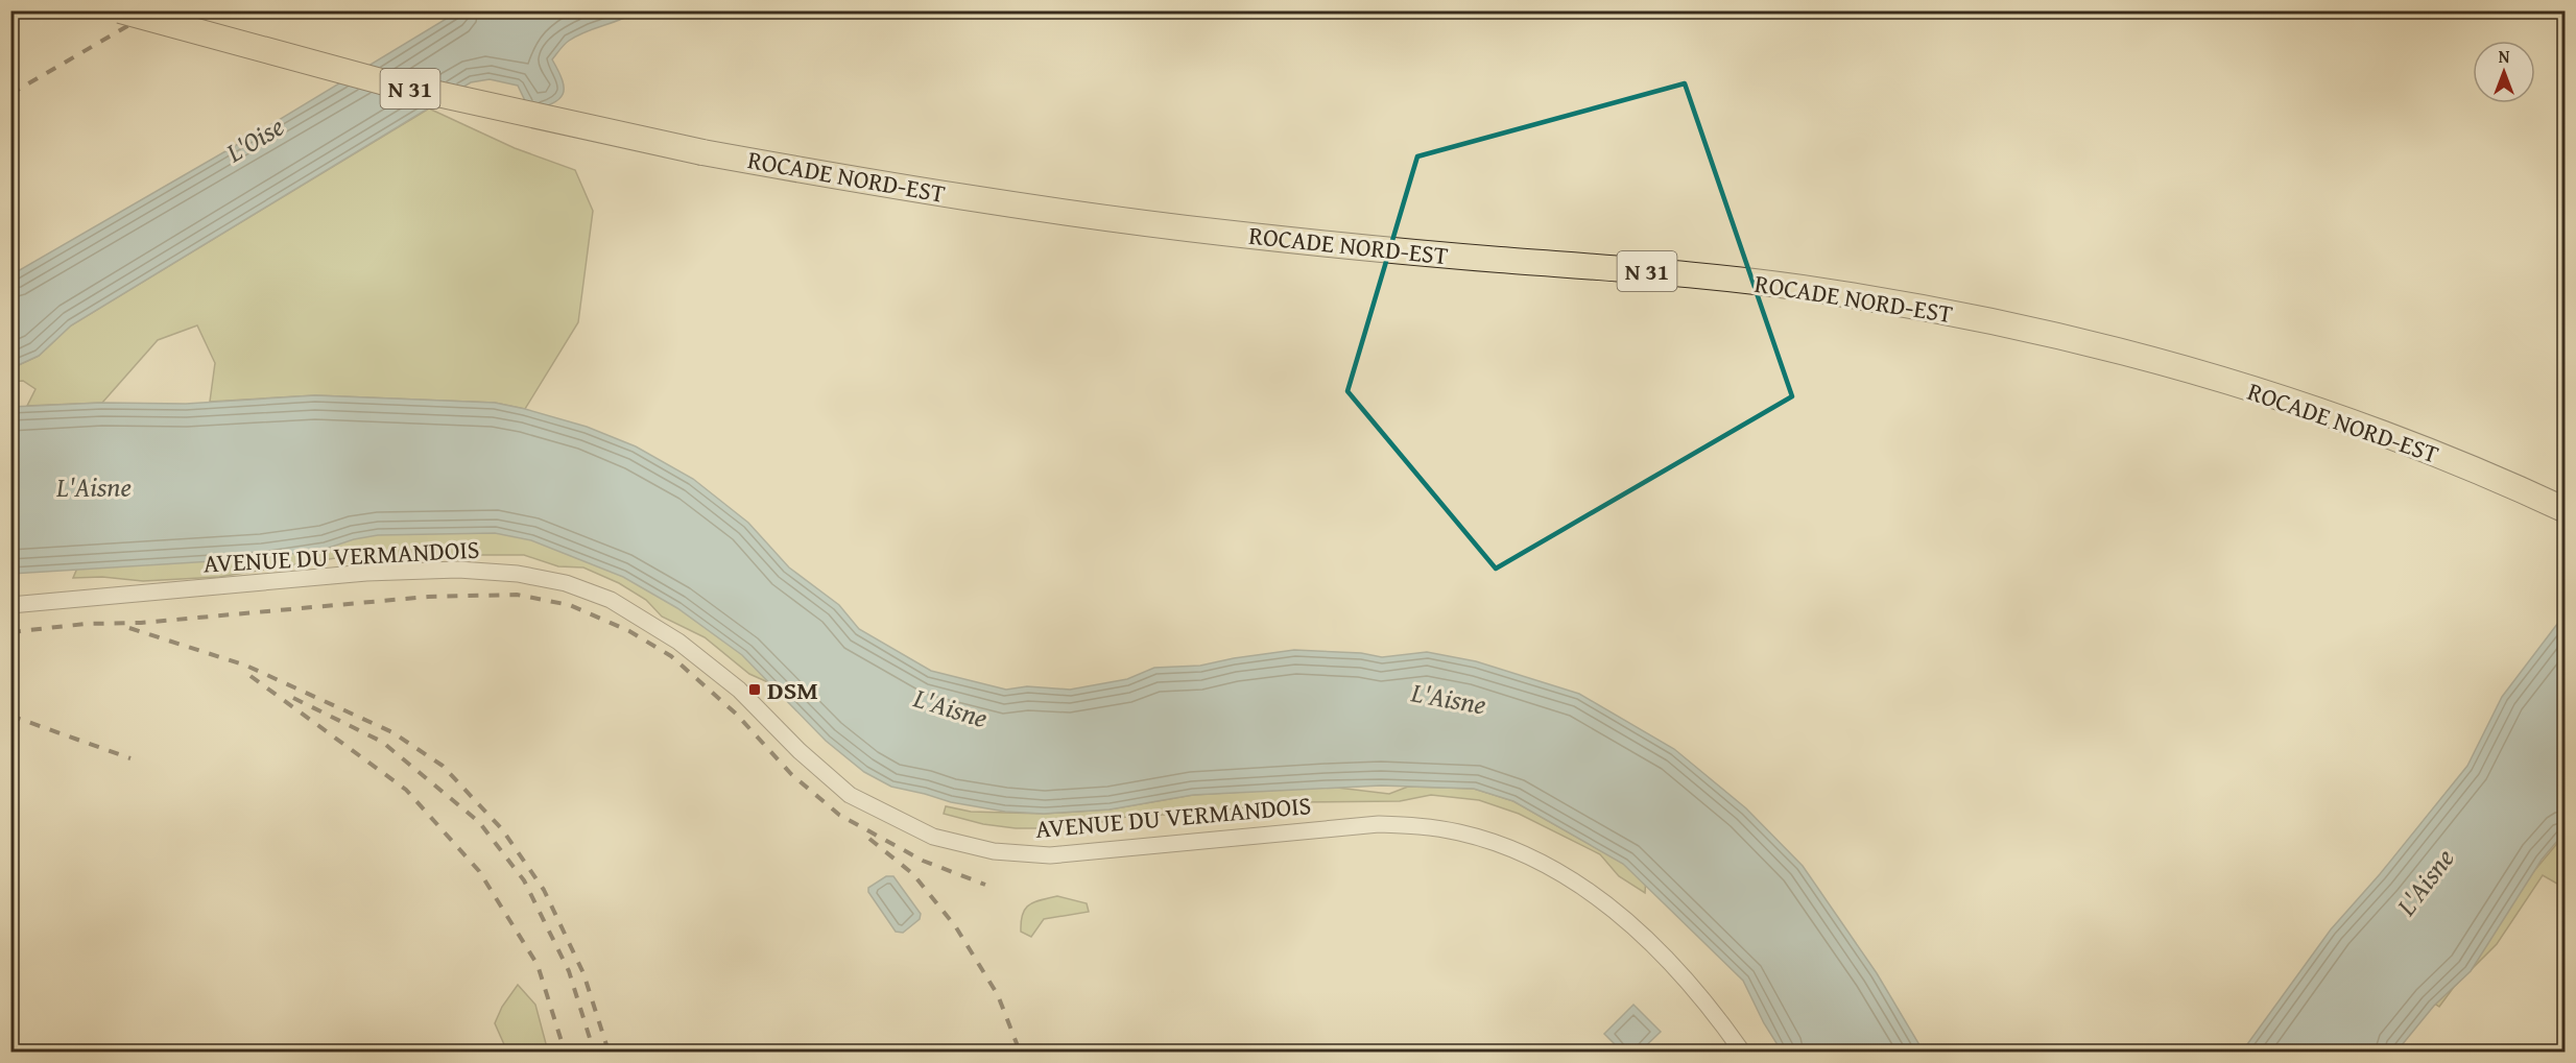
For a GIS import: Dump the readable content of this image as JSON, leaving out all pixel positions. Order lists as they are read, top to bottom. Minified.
{"streets":{"main road":["N 31","ROCADE NORD-EST"],"street":["AVENUE DU VERMANDOIS"]},"water":["L'Oise","L'Aisne"],"places":{"transit":["DSM"]},"north":"top"}
